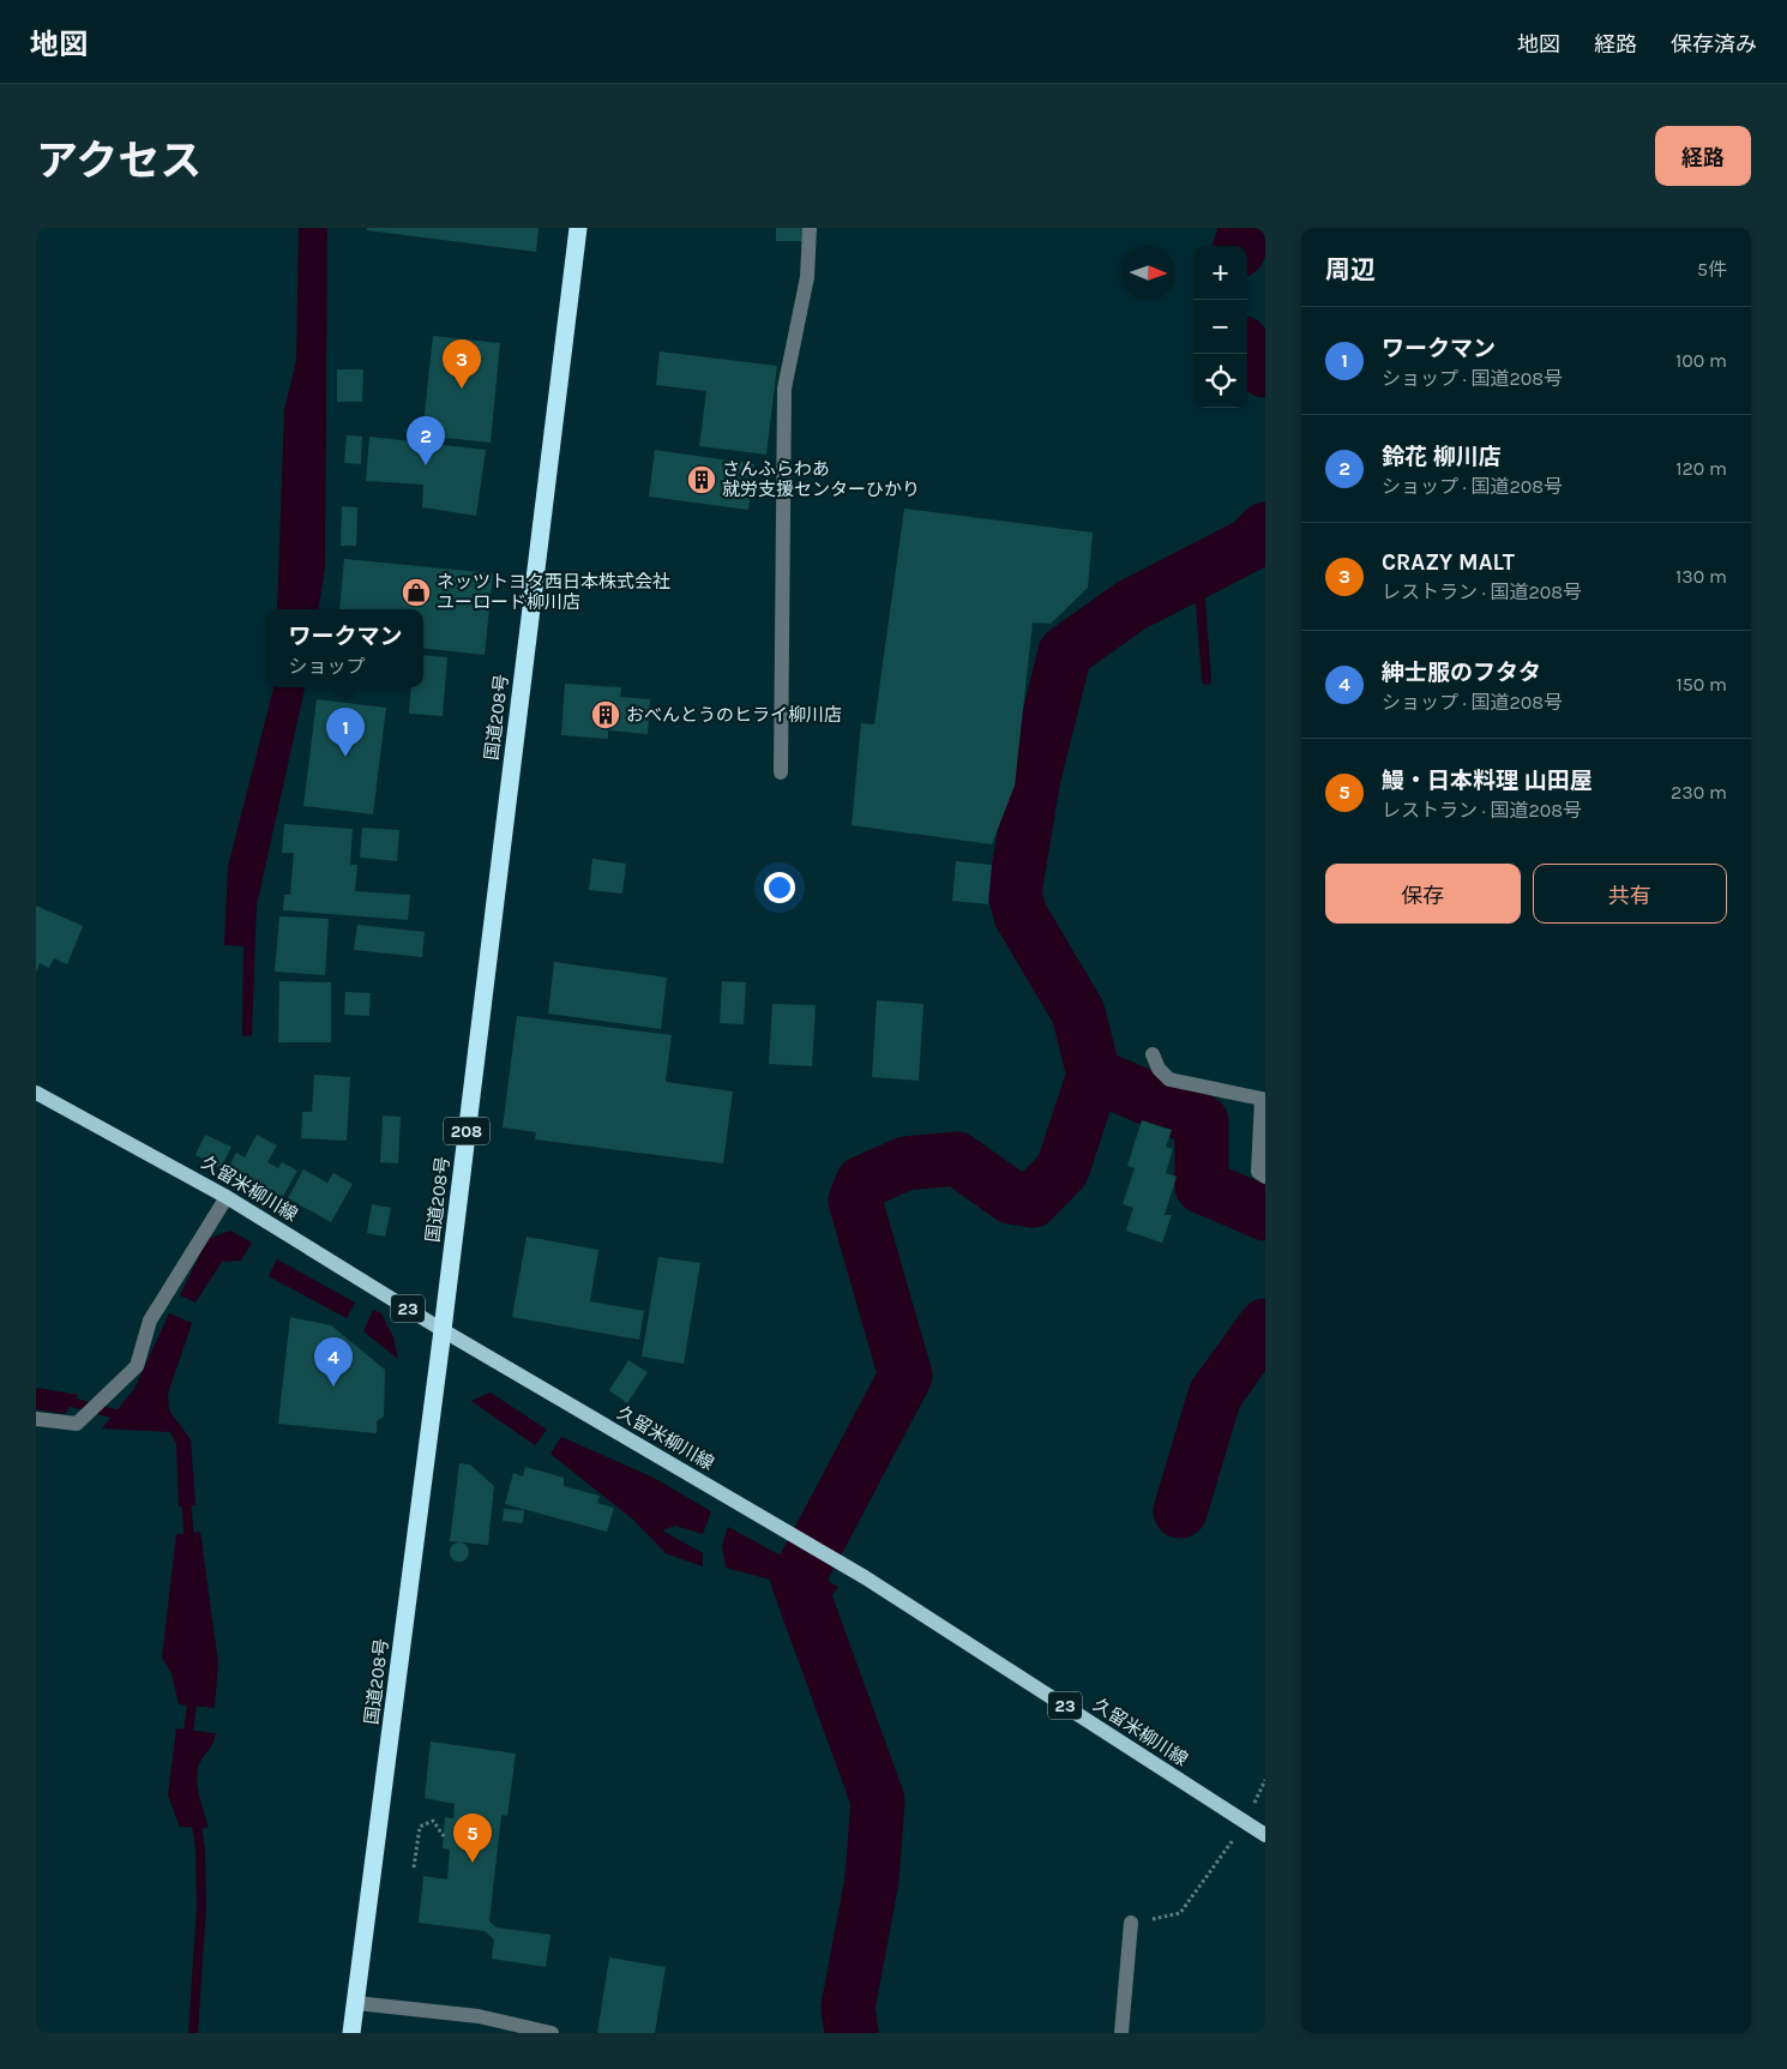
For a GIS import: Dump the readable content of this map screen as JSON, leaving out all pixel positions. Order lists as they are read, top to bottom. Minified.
{"streets":{"highway":["国道208号","208"],"main road":["久留米柳川線","23"]},"crossings":[["国道208号","久留米柳川線"]],"places":{"building":["さんふらわあ 就労支援センターひかり","おべんとうのヒライ柳川店"],"shop":["ネッツトヨタ西日本株式会社 ユーロード柳川店"]},"north":"right","page":{"header":"地図","nav":["地図","経路","保存済み"],"title":"アクセス","buttons":["経路",["保存","共有"]],"heading":["周辺","5件"],"map_buttons":["+","−"],"list":[{"mark":"1","name":"ワークマン","note":"ショップ · 国道208号","value":"100 m"},{"mark":"2","name":"鈴花 柳川店","note":"ショップ · 国道208号","value":"120 m"},{"mark":"3","name":"CRAZY MALT","note":"レストラン · 国道208号","value":"130 m"},{"mark":"4","name":"紳士服のフタタ","note":"ショップ · 国道208号","value":"150 m"},{"mark":"5","name":"鰻・日本料理 山田屋","note":"レストラン · 国道208号","value":"230 m"}],"pins":["3","2","1","4","5"],"popup":["ワークマン","ショップ"]}}
